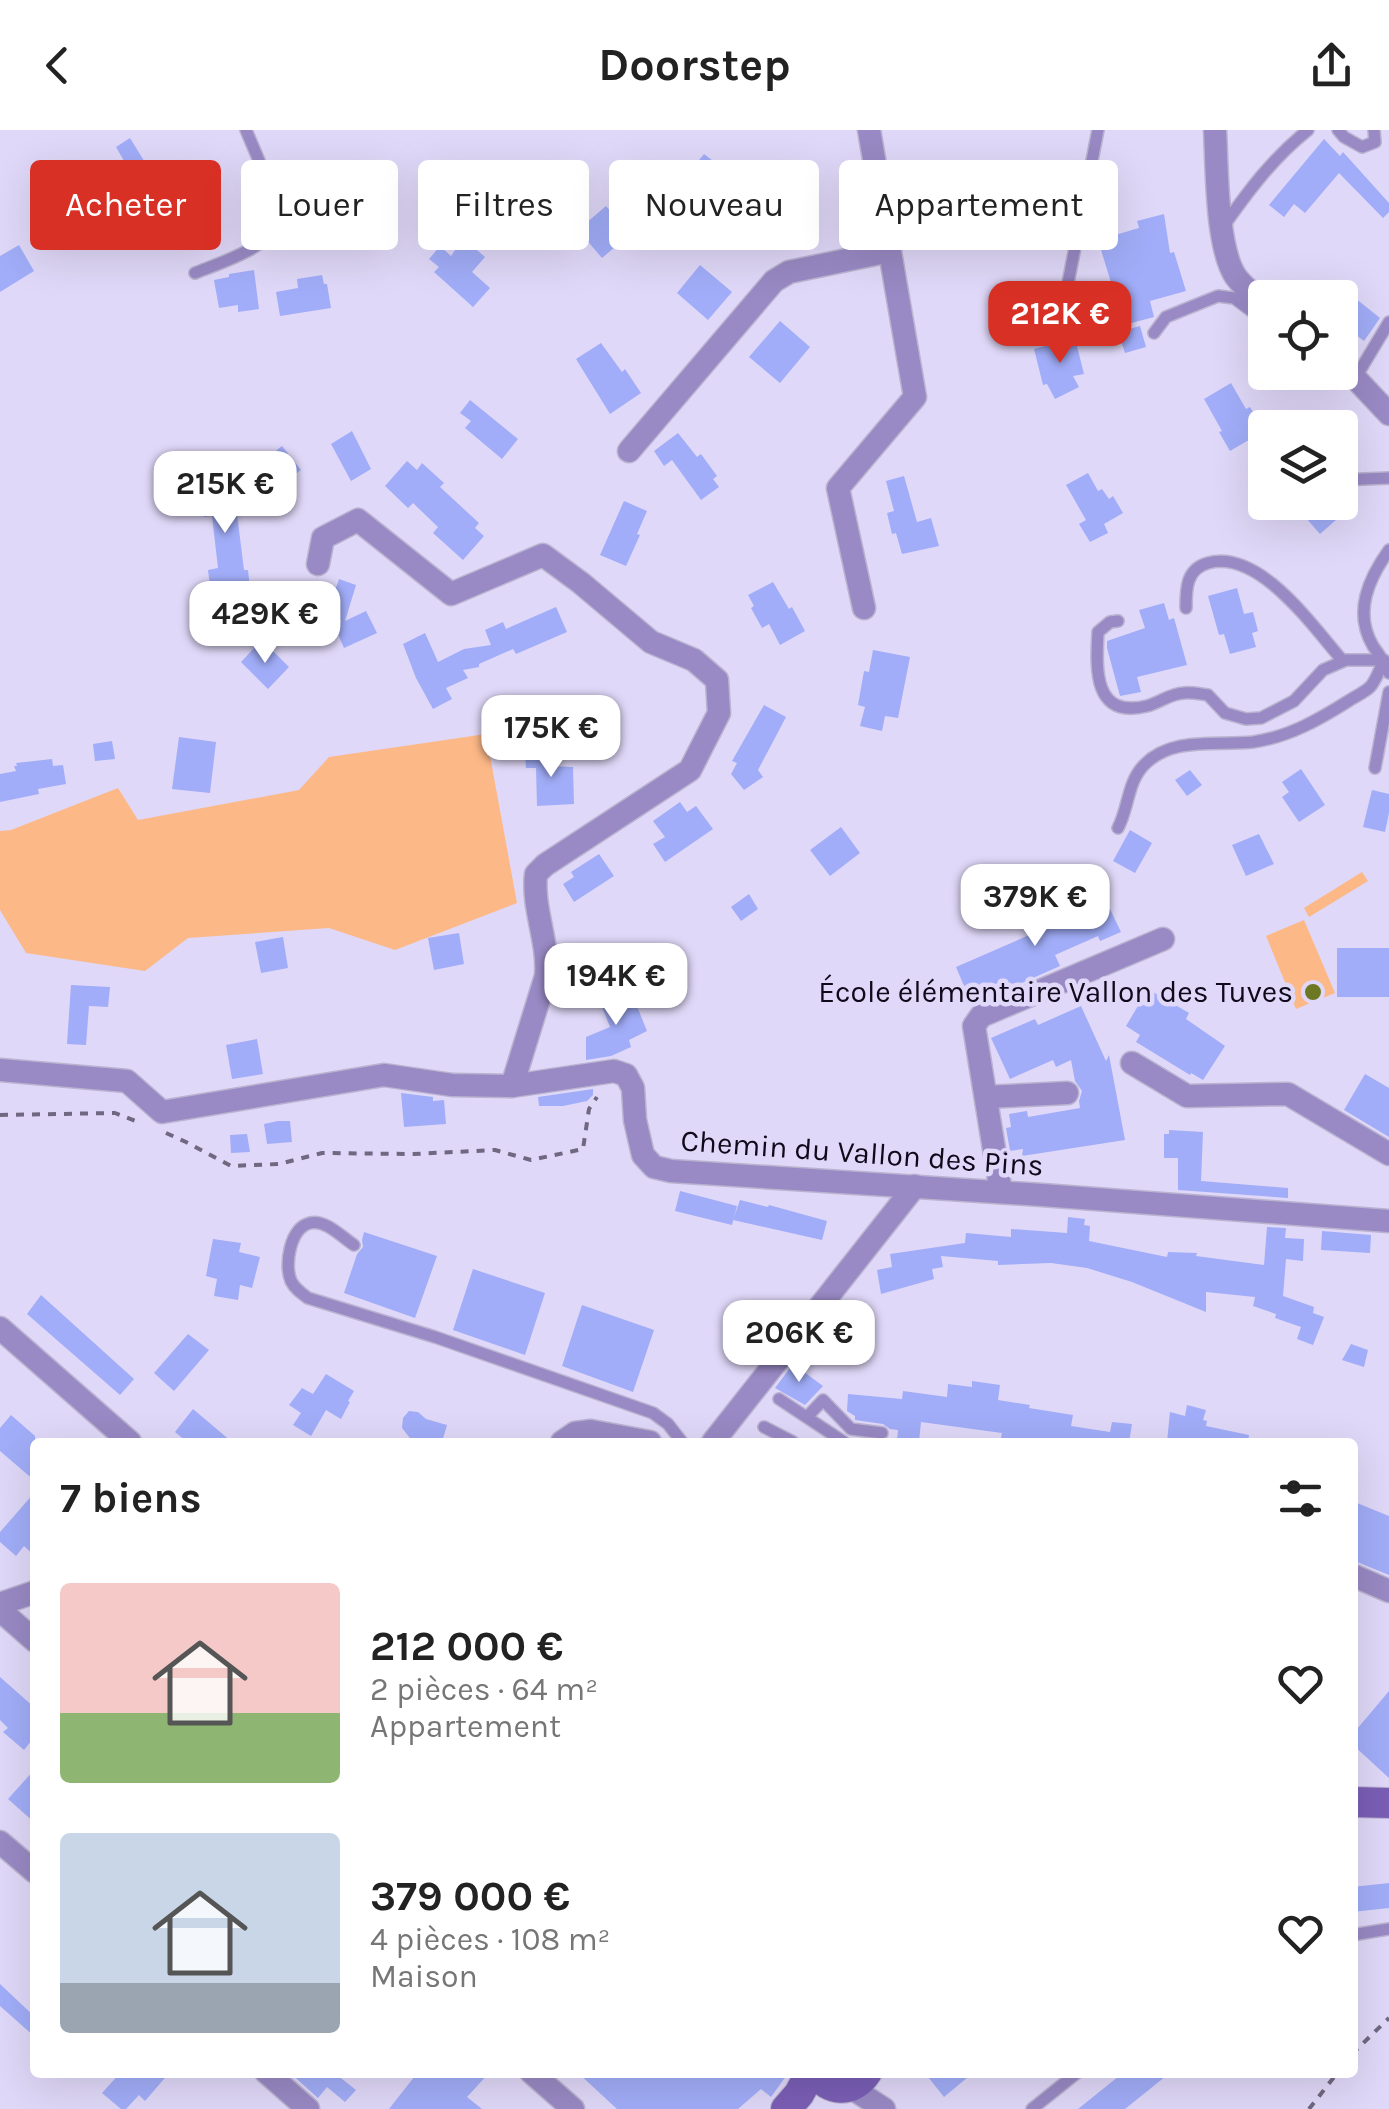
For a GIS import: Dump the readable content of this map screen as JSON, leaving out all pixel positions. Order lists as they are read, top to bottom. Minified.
{"streets":{"street":["Chemin du Vallon des Pins"]},"places":["École élémentaire Vallon des Tuves"],"page":{"header":"Doorstep","chip":["Acheter","Louer","Filtres","Nouveau","Appartement"],"price":["212K €","215K €","429K €","175K €","379K €","194K €","206K €"],"heading":"7 biens","list":[{"name":"212 000 €","note":"2 pièces · 64 m² · Appartement"},{"name":"379 000 €","note":"4 pièces · 108 m² · Maison"}]}}
